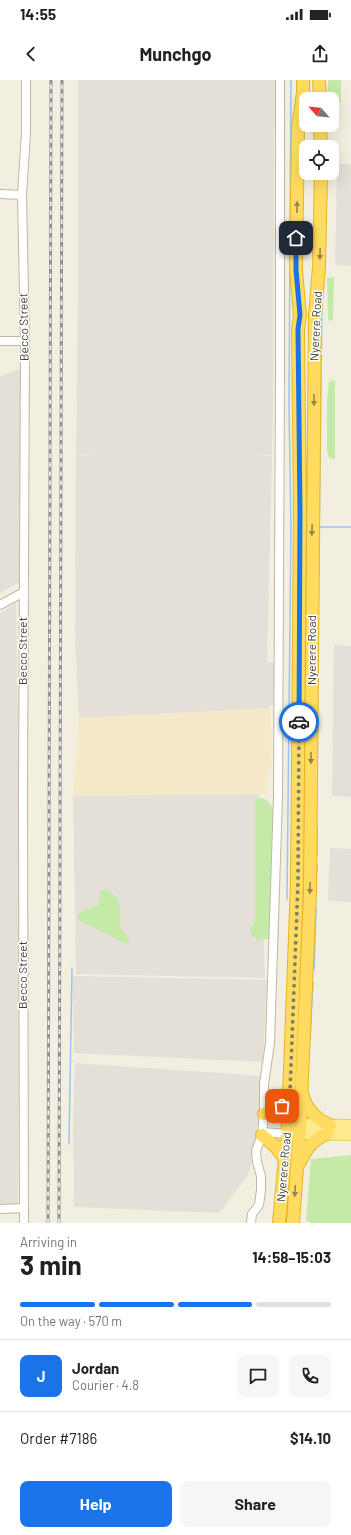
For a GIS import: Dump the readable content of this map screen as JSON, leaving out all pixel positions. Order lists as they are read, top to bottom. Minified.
{"streets":{"highway":["Nyerere Road"],"street":["Becco Street"]},"north":"top left","page":{"status":"14:55","header":"Munchgo","heading":["3 min","Arriving in","14:58–15:03"],"panel":["Jordan","Courier · 4.8","Order #7186","$14.10"],"bar":"On the way · 570 m","round":"J","buttons":["Help","Share"]}}
